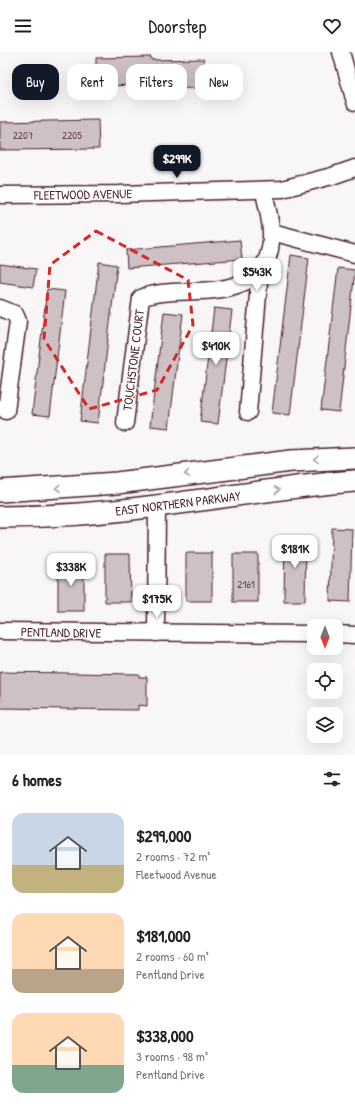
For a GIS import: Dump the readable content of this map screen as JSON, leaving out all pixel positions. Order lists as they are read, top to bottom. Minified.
{"streets":{"main road":["EAST NORTHERN PARKWAY"],"street":["FLEETWOOD AVENUE","TOUCHSTONE COURT","PENTLAND DRIVE"]},"house_numbers":["2207","2205","2161"],"north":"bottom","page":{"header":"Doorstep","chip":["Buy","Rent","Filters","New"],"price":["$299K","$543K","$410K","$181K","$338K","$175K"],"heading":"6 homes","list":[{"name":"$299,000","note":"2 rooms · 72 m² · Fleetwood Avenue"},{"name":"$181,000","note":"2 rooms · 60 m² · Pentland Drive"},{"name":"$338,000","note":"3 rooms · 98 m² · Pentland Drive"}]}}
